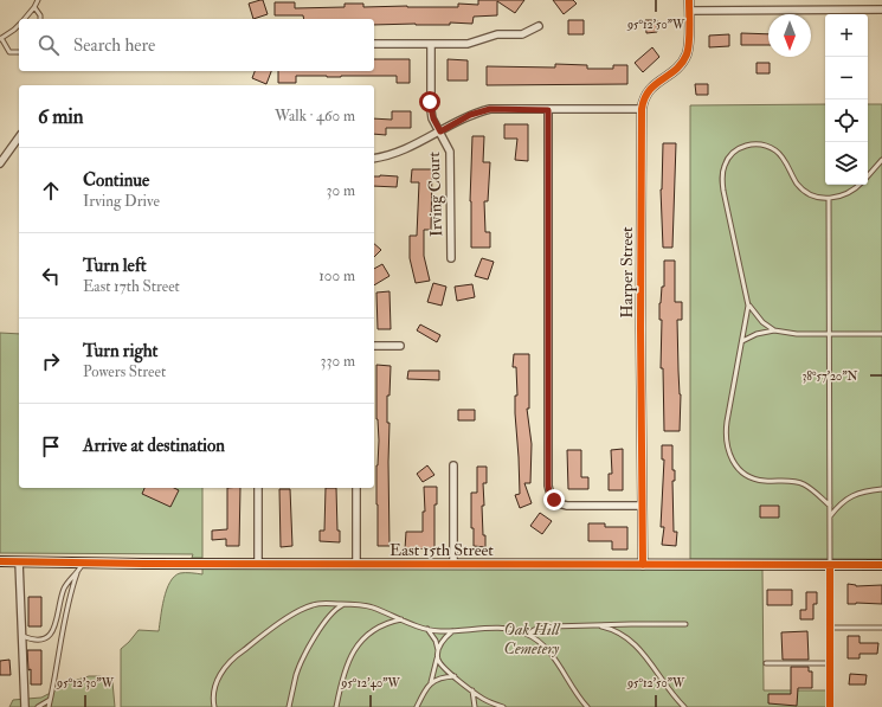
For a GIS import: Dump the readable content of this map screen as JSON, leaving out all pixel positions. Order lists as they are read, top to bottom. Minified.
{"streets":{"main road":["East 15th Street"],"street":["Irving Court","Harper Street"]},"crossings":[["Harper Street","East 15th Street"]],"parks":["Oak Hill Cemetery"],"north":"bottom","page":{"map_buttons":["+","−"],"search":"Search here","heading":["6 min","Walk · 460 m"],"list":[["Continue","Irving Drive","30 m"],["Turn left","East 17th Street","100 m"],["Turn right","Powers Street","330 m"],"Arrive at destination"]},"coordinates":["95°12'50\"W","38°57'20\"N","95°12'30\"W","95°12'40\"W"]}
